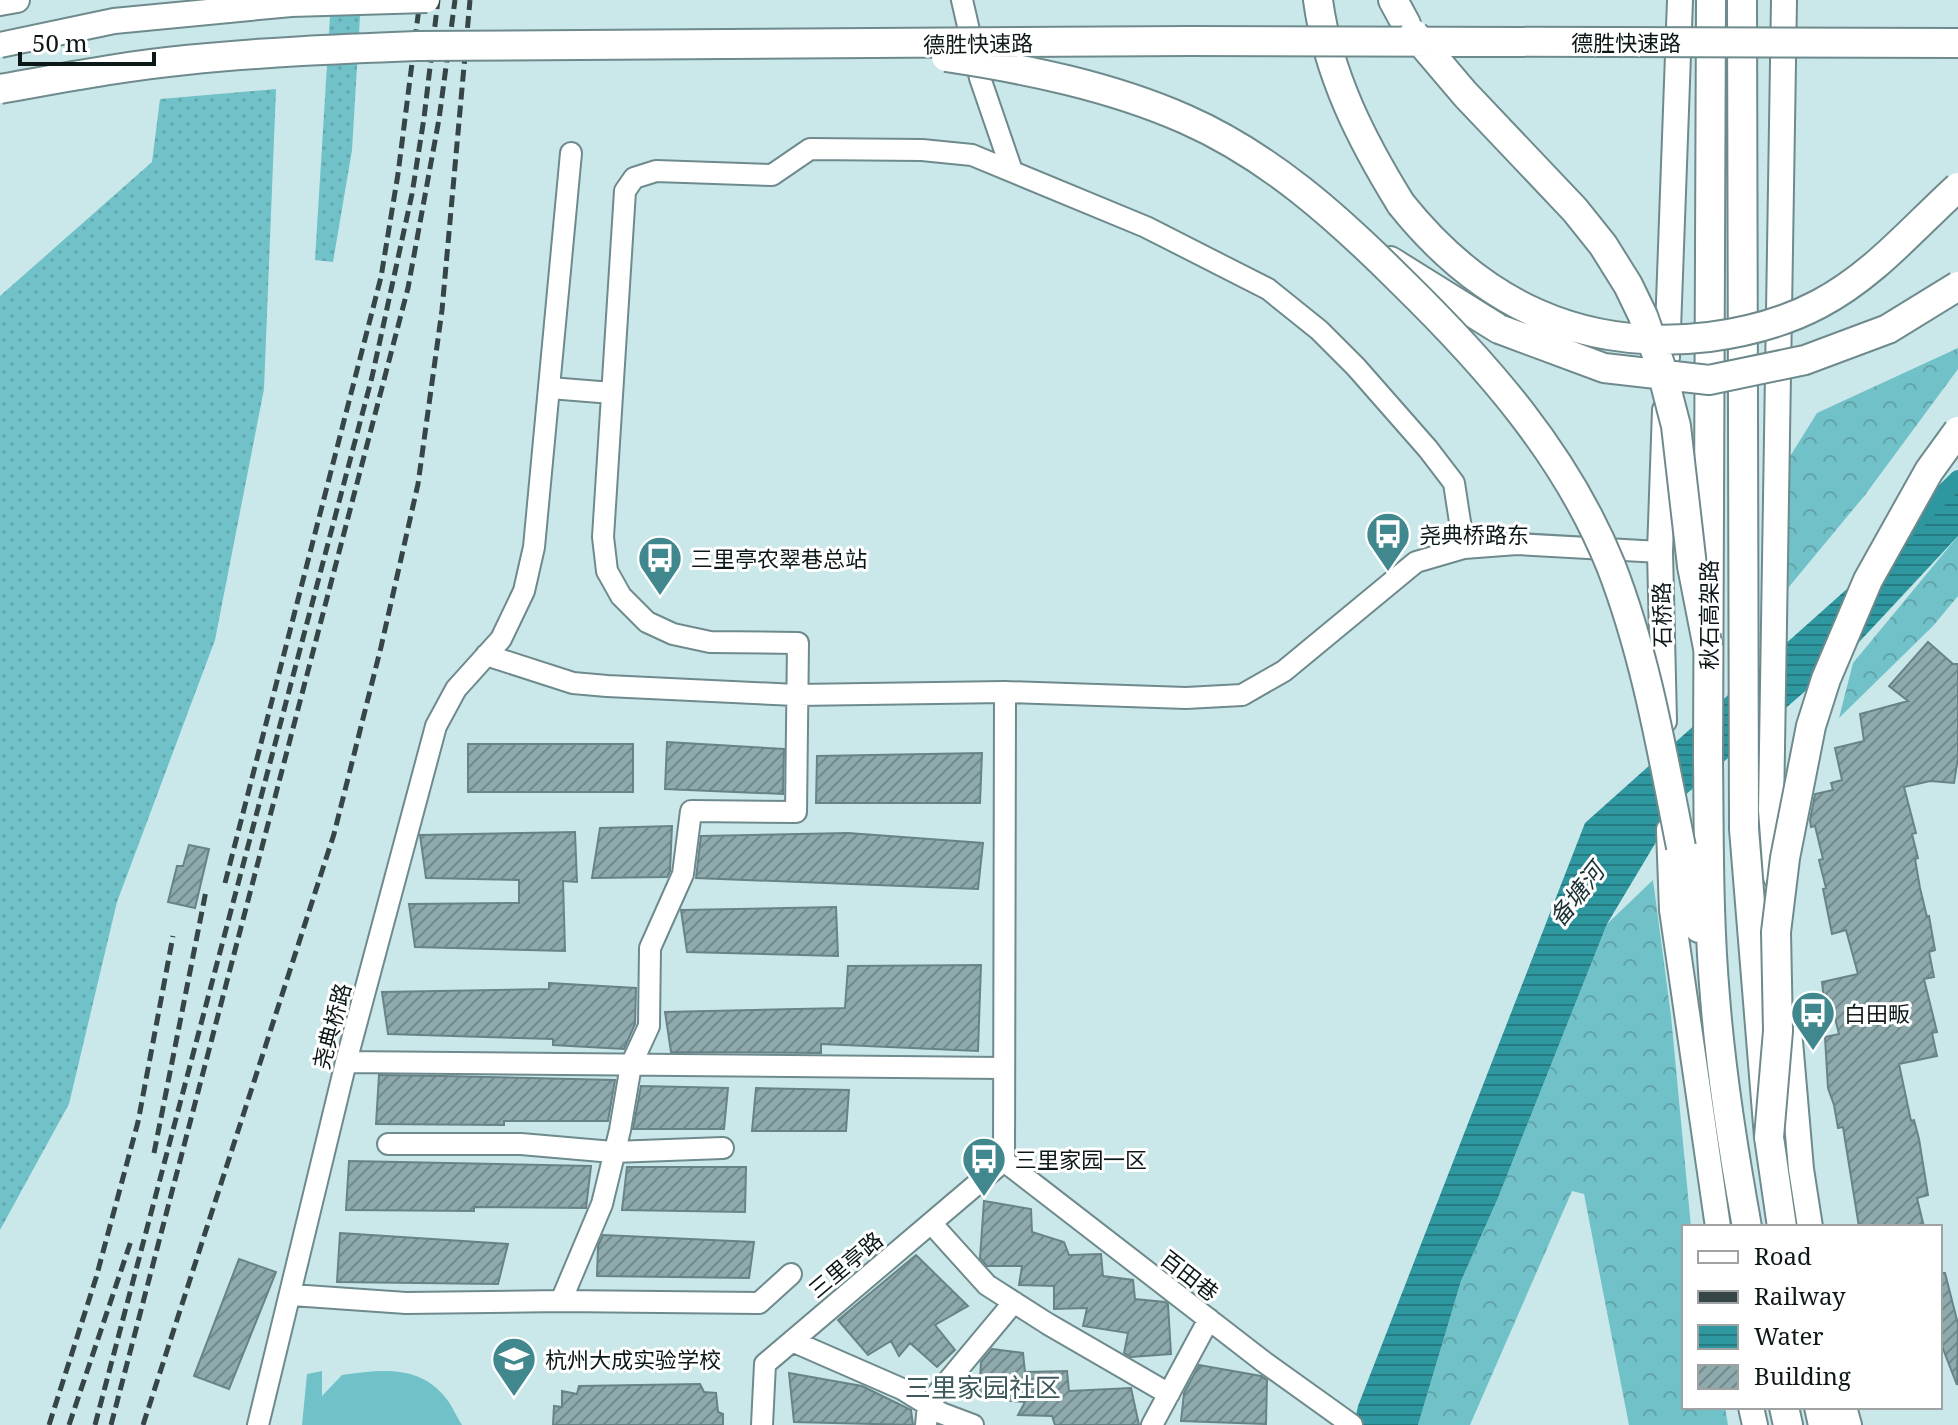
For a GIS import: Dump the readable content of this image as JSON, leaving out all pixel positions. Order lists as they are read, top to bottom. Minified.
{"streets":{"highway":["德胜快速路","秋石高架路"],"main road":["石桥路"],"street":["尧典桥路","三里亭路","百田巷"]},"crossings":[["三里亭路","百田巷"]],"districts":["三里家园社区"],"water":["备塘河"],"places":{"bus stop":["尧典桥路东","三里亭农翠巷总站","白田畈","三里家园一区"],"school or university":["杭州大成实验学校"]},"legend":["Road","Railway","Water","Building"],"scale_bar":"50 m"}
